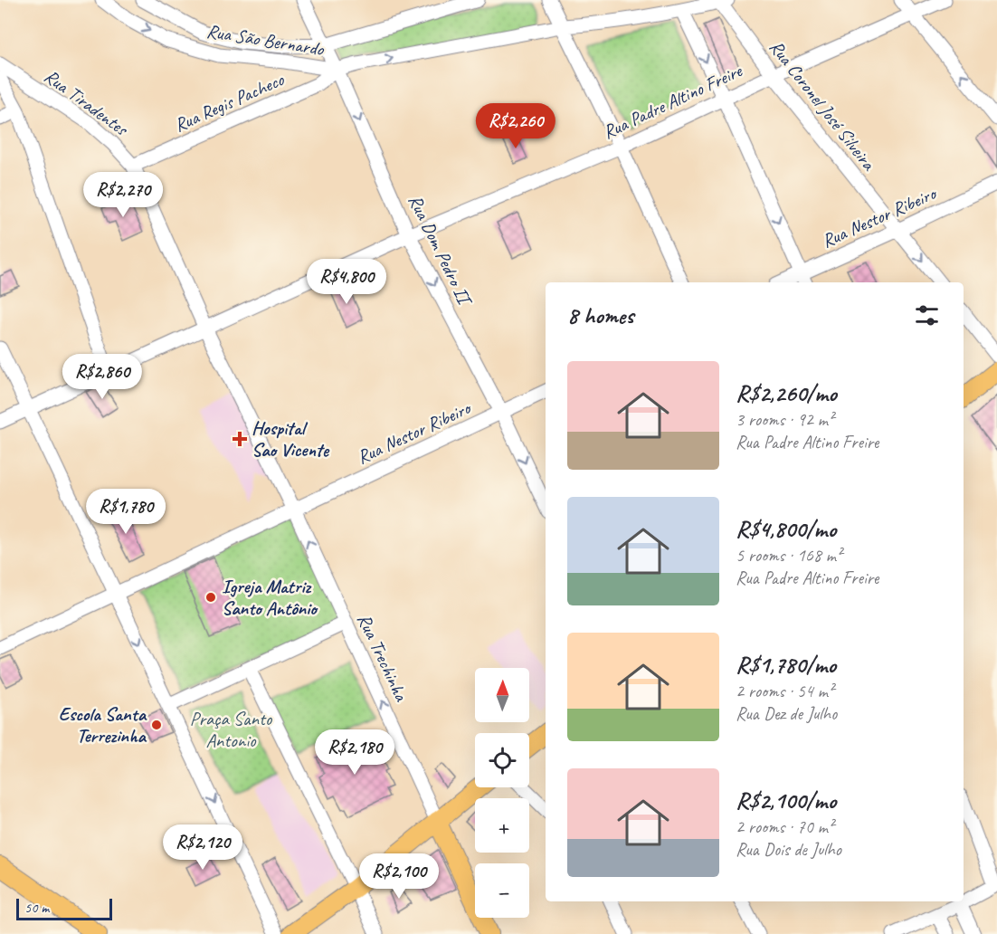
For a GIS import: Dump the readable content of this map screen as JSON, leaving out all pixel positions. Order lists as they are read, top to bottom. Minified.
{"streets":{"street":["Rua São Bernardo","Rua Padre Altino Freire","Rua Tiradentes","Rua Regis Pacheco","Rua Coronel José Silveira","Rua Nestor Ribeiro","Rua Dom Pedro II","Rua Trechinha"]},"crossings":[["Rua São Bernardo","Rua Regis Pacheco"],["Rua São Bernardo","Rua Dom Pedro II"],["Rua Padre Altino Freire","Rua Tiradentes"],["Rua Padre Altino Freire","Rua Coronel José Silveira"],["Rua Padre Altino Freire","Rua Dom Pedro II"],["Rua Padre Altino Freire","Rua Trechinha"],["Rua Tiradentes","Rua Regis Pacheco"],["Rua Tiradentes","Rua Trechinha"],["Rua Regis Pacheco","Rua Dom Pedro II"],["Rua Coronel José Silveira","Rua Nestor Ribeiro"],["Rua Nestor Ribeiro","Rua Dom Pedro II"],["Rua Nestor Ribeiro","Rua Trechinha"]],"one_way":["Rua Dom Pedro II"],"parks":["Praça Santo Antonio"],"places":{"health":["Hospital Sao Vicente"],"other":["Igreja Matriz Santo Antônio","Escola Santa Terrezinha"]},"scale_bar":"50 m","north":"top","page":{"price":["R$2,260","R$2,270","R$4,800","R$2,860","R$1,780","R$2,180","R$2,120","R$2,100"],"heading":"8 homes","list":[{"name":"R$2,260/mo","note":"3 rooms · 92 m² · Rua Padre Altino Freire"},{"name":"R$4,800/mo","note":"5 rooms · 168 m² · Rua Padre Altino Freire"},{"name":"R$1,780/mo","note":"2 rooms · 54 m² · Rua Dez de Julho"},{"name":"R$2,100/mo","note":"2 rooms · 70 m² · Rua Dois de Julho"}],"map_buttons":["+","−"],"scale":"50 m"}}
